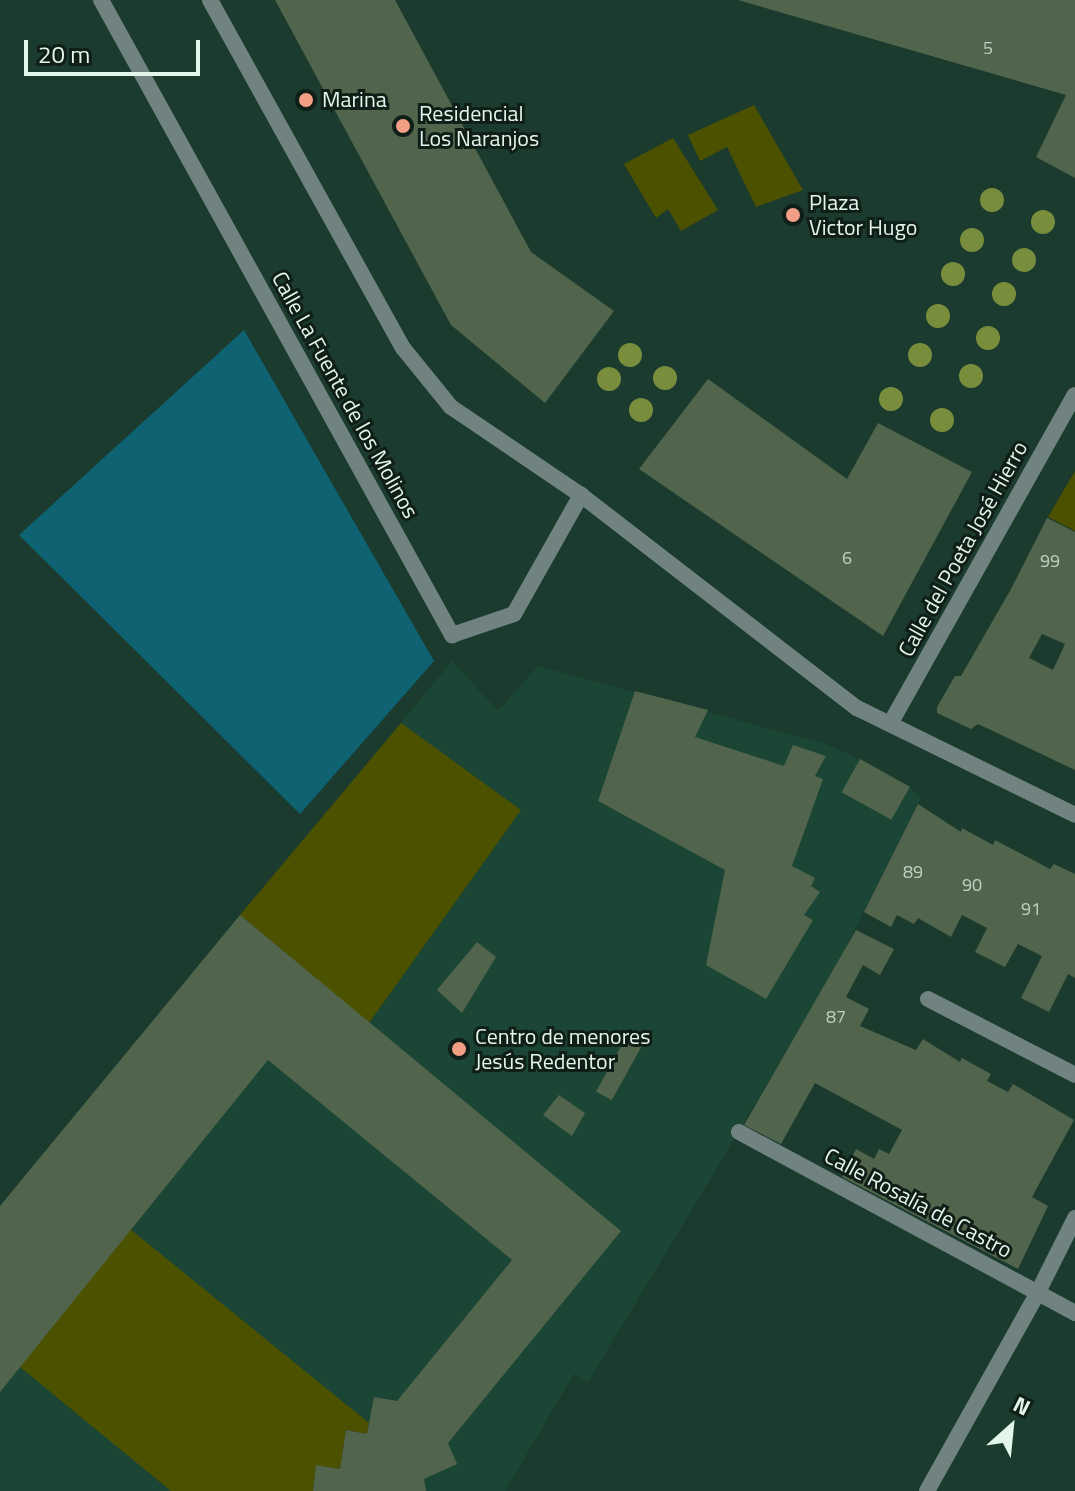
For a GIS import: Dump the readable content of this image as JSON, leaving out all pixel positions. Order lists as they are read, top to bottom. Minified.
{"streets":{"street":["Calle La Fuente de los Molinos","Calle del Poeta José Hierro","Calle Rosalía de Castro"]},"places":["Marina","Residencial Los Naranjos","Plaza Victor Hugo","Centro de menores Jesús Redentor"],"house_numbers":["5","6","99","89","90","91","87"],"scale_bar":"20 m","north":"top right"}
